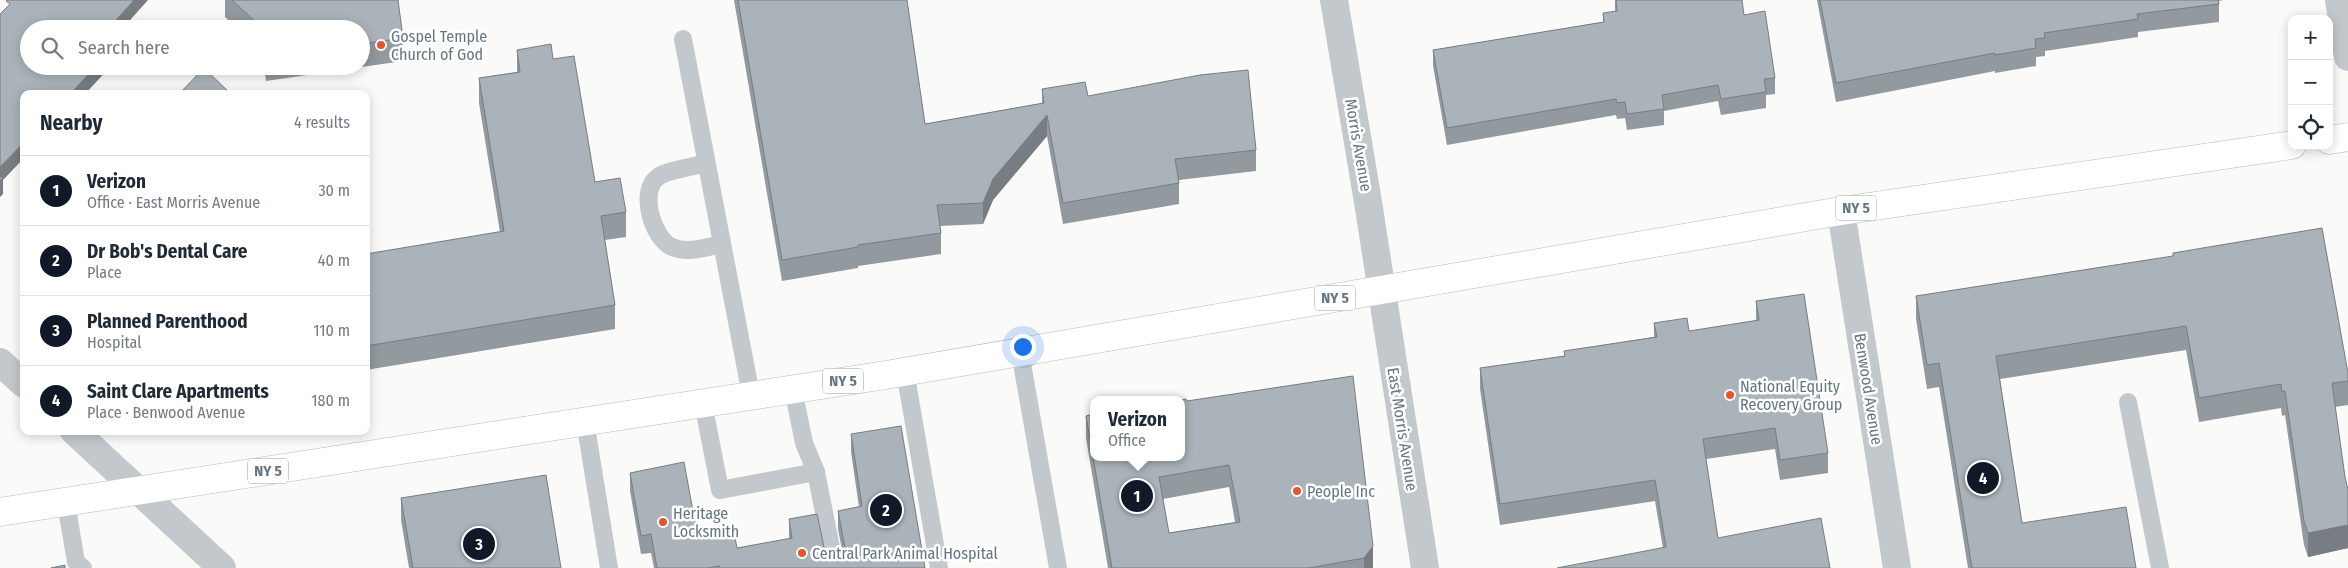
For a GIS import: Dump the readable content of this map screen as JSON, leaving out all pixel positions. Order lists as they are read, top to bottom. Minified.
{"streets":{"main road":["NY 5"],"street":["Morris Avenue","Benwood Avenue","East Morris Avenue"]},"crossings":[["Morris Avenue","NY 5"],["Morris Avenue","East Morris Avenue"],["NY 5","Benwood Avenue"],["NY 5","East Morris Avenue"]],"places":["Gospel Temple Church of God","National Equity Recovery Group","People Inc","Heritage Locksmith","Central Park Animal Hospital"],"page":{"map_buttons":["+","−"],"search":"Search here","heading":["Nearby","4 results"],"list":[{"mark":"1","name":"Verizon","note":"Office · East Morris Avenue","value":"30 m"},{"mark":"2","name":"Dr Bob's Dental Care","note":"Place","value":"40 m"},{"mark":"3","name":"Planned Parenthood","note":"Hospital","value":"110 m"},{"mark":"4","name":"Saint Clare Apartments","note":"Place · Benwood Avenue","value":"180 m"}],"popup":["Verizon","Office"],"pins":["4","1","2","3"]}}
